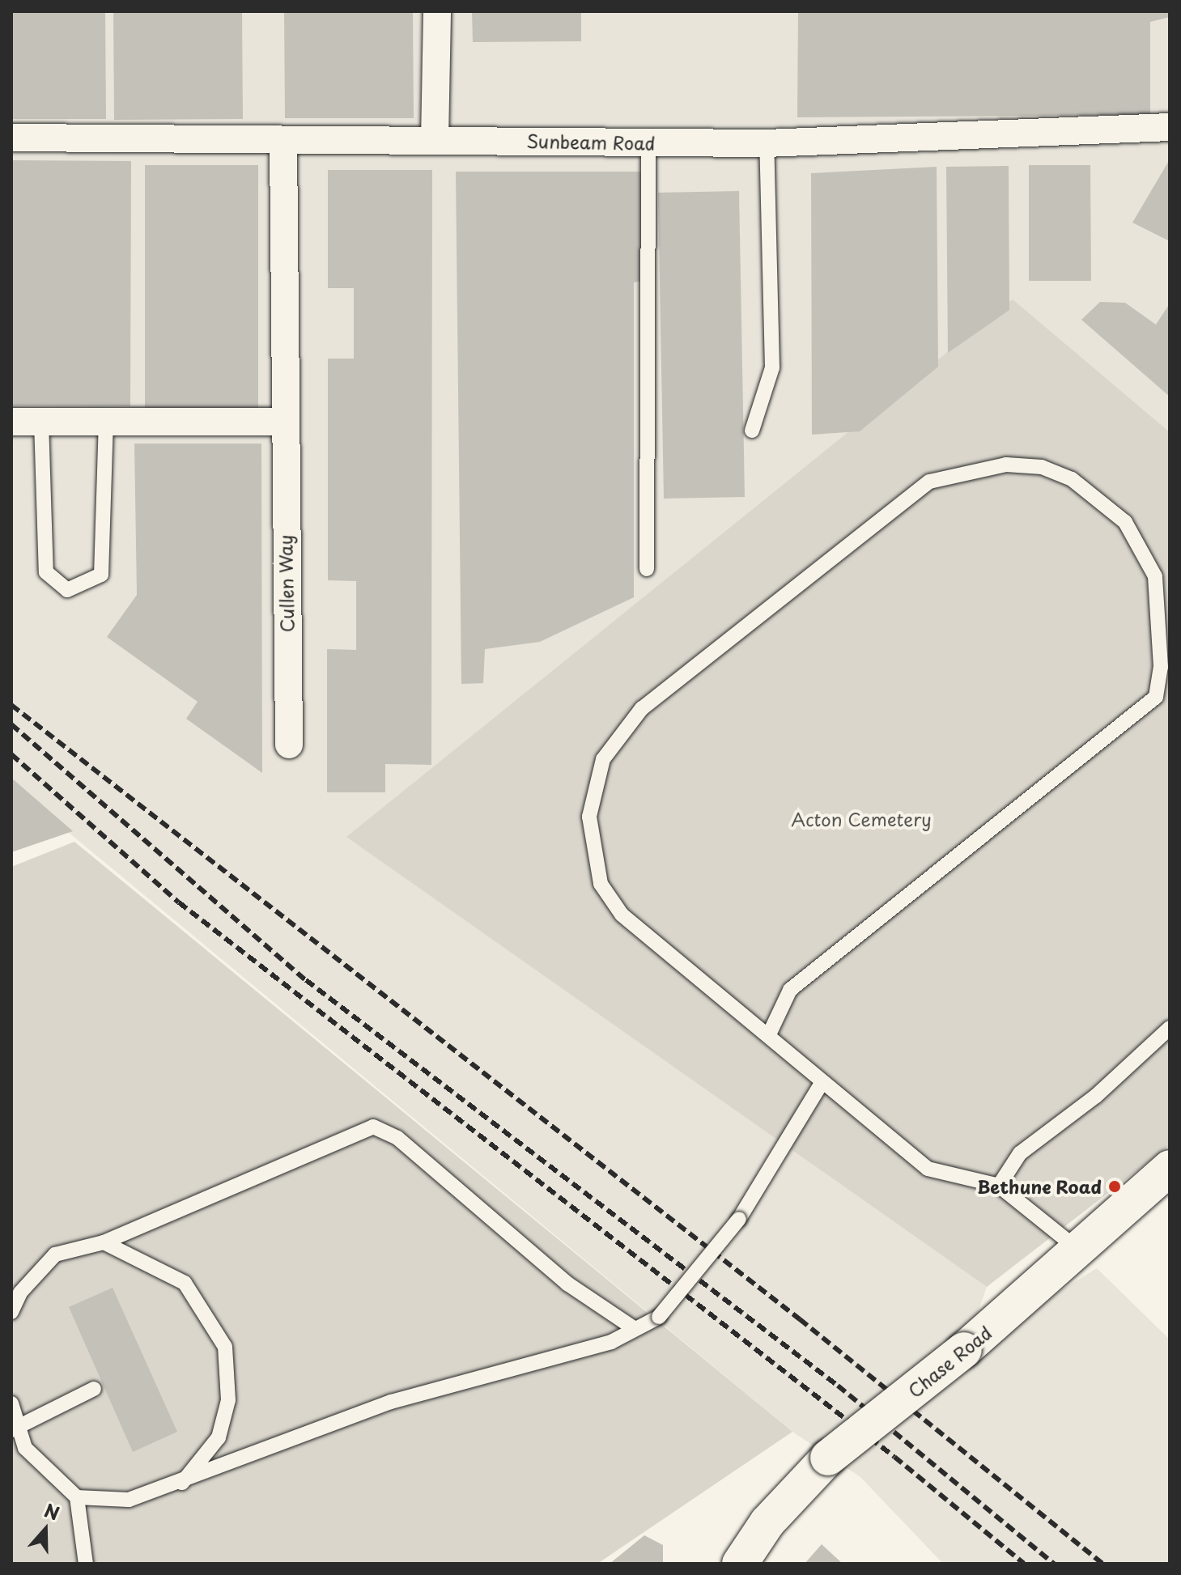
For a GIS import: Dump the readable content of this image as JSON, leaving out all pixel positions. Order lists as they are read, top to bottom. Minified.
{"streets":{"street":["Sunbeam Road","Cullen Way","Chase Road"]},"crossings":[["Sunbeam Road","Cullen Way"]],"parks":["Acton Cemetery"],"places":["Bethune Road"],"north":"top"}
